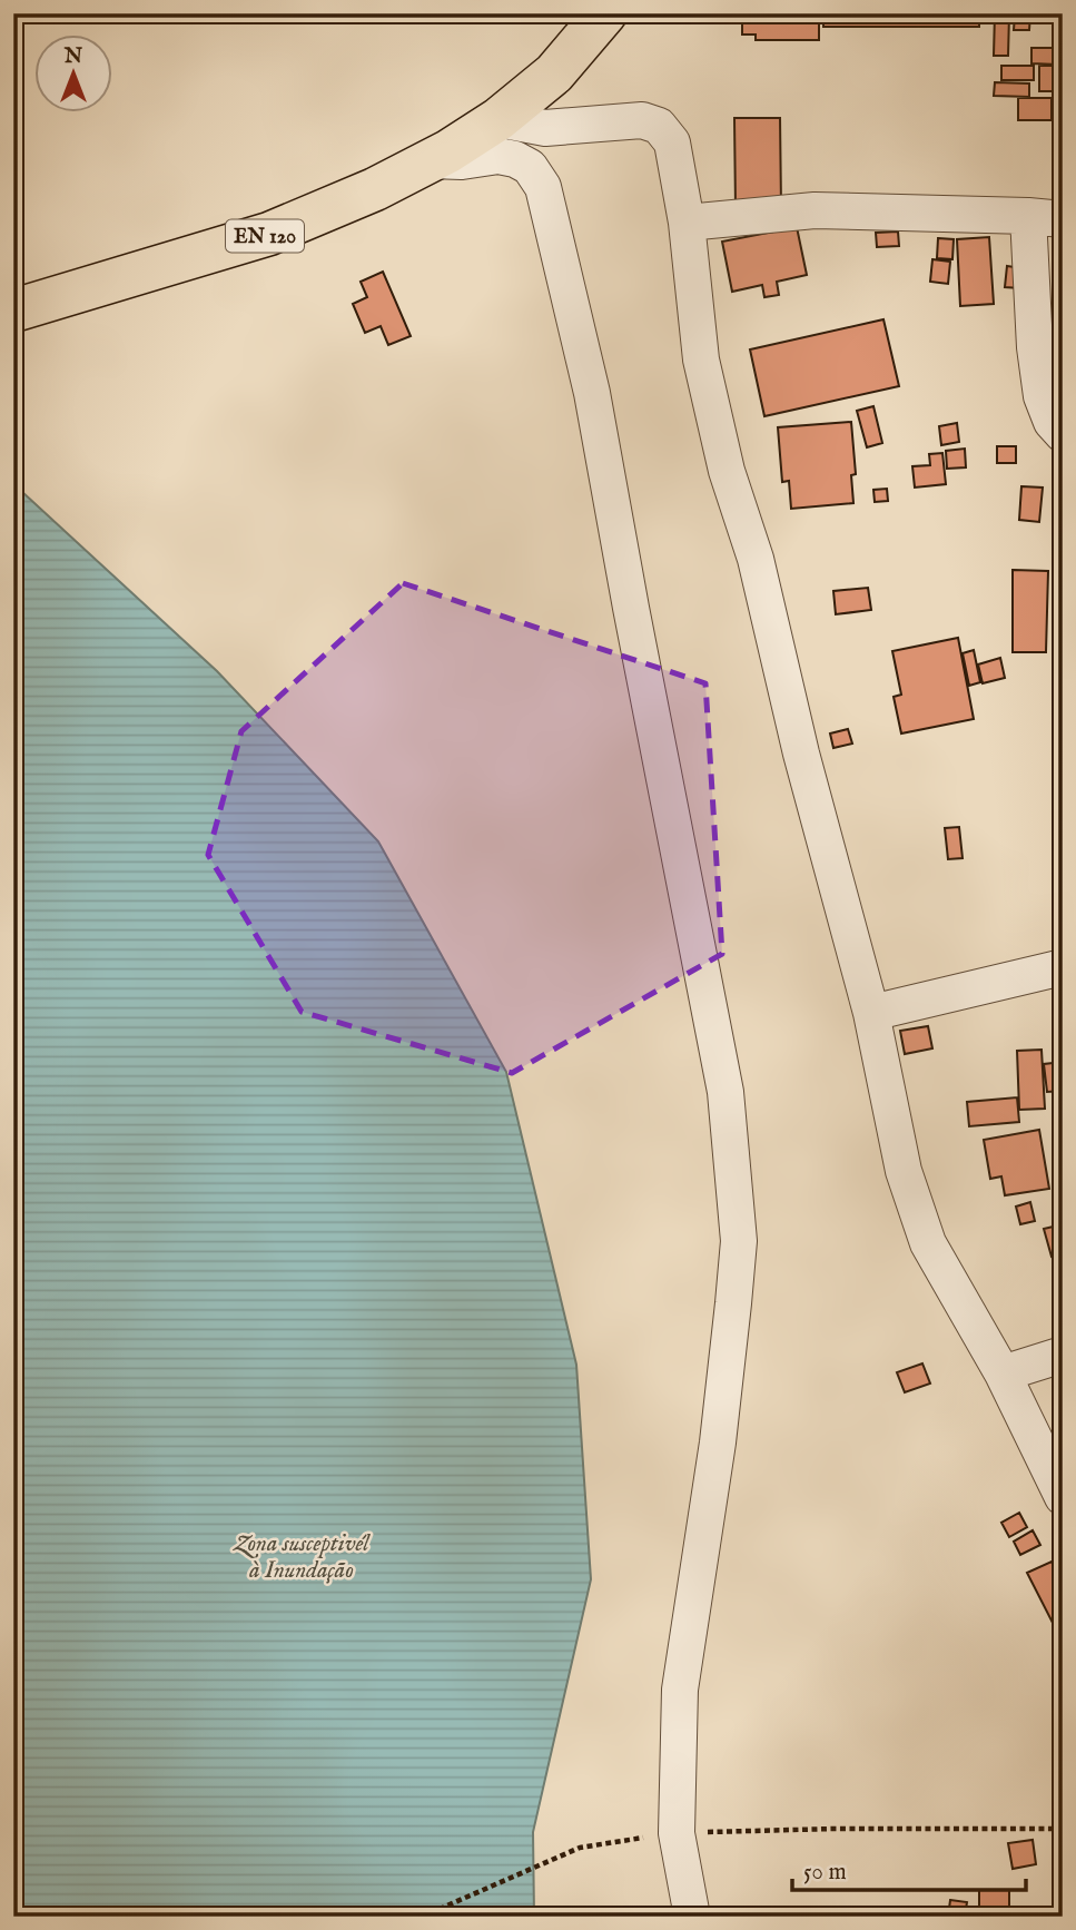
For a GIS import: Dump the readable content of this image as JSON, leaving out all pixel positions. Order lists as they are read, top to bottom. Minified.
{"streets":{"main road":["EN 120"]},"water":["Zona susceptivél à Inundação"],"scale_bar":"50 m","north":"top"}
